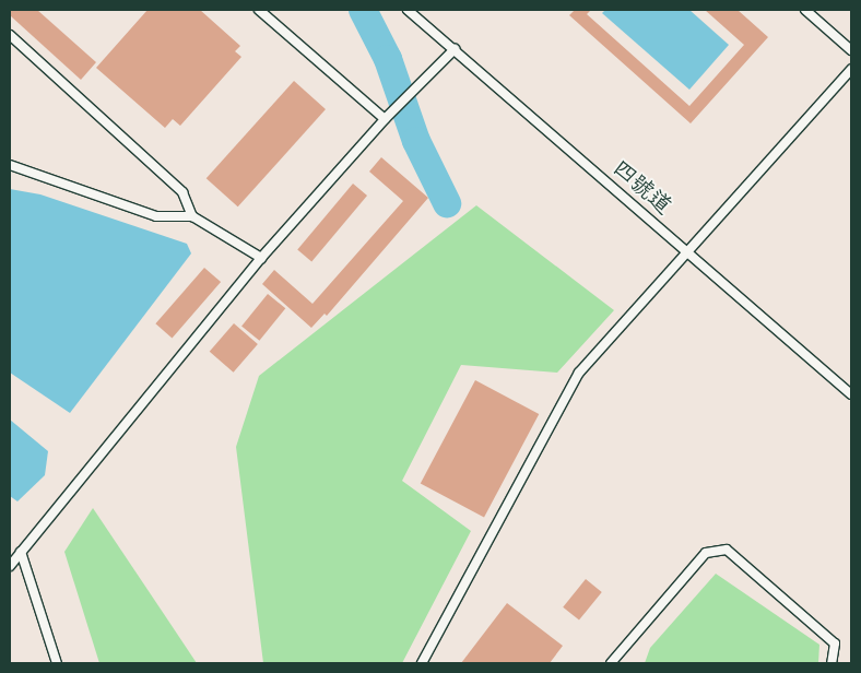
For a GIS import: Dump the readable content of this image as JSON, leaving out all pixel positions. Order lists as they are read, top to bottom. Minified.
{"streets":{"lane":["四號道"]}}
